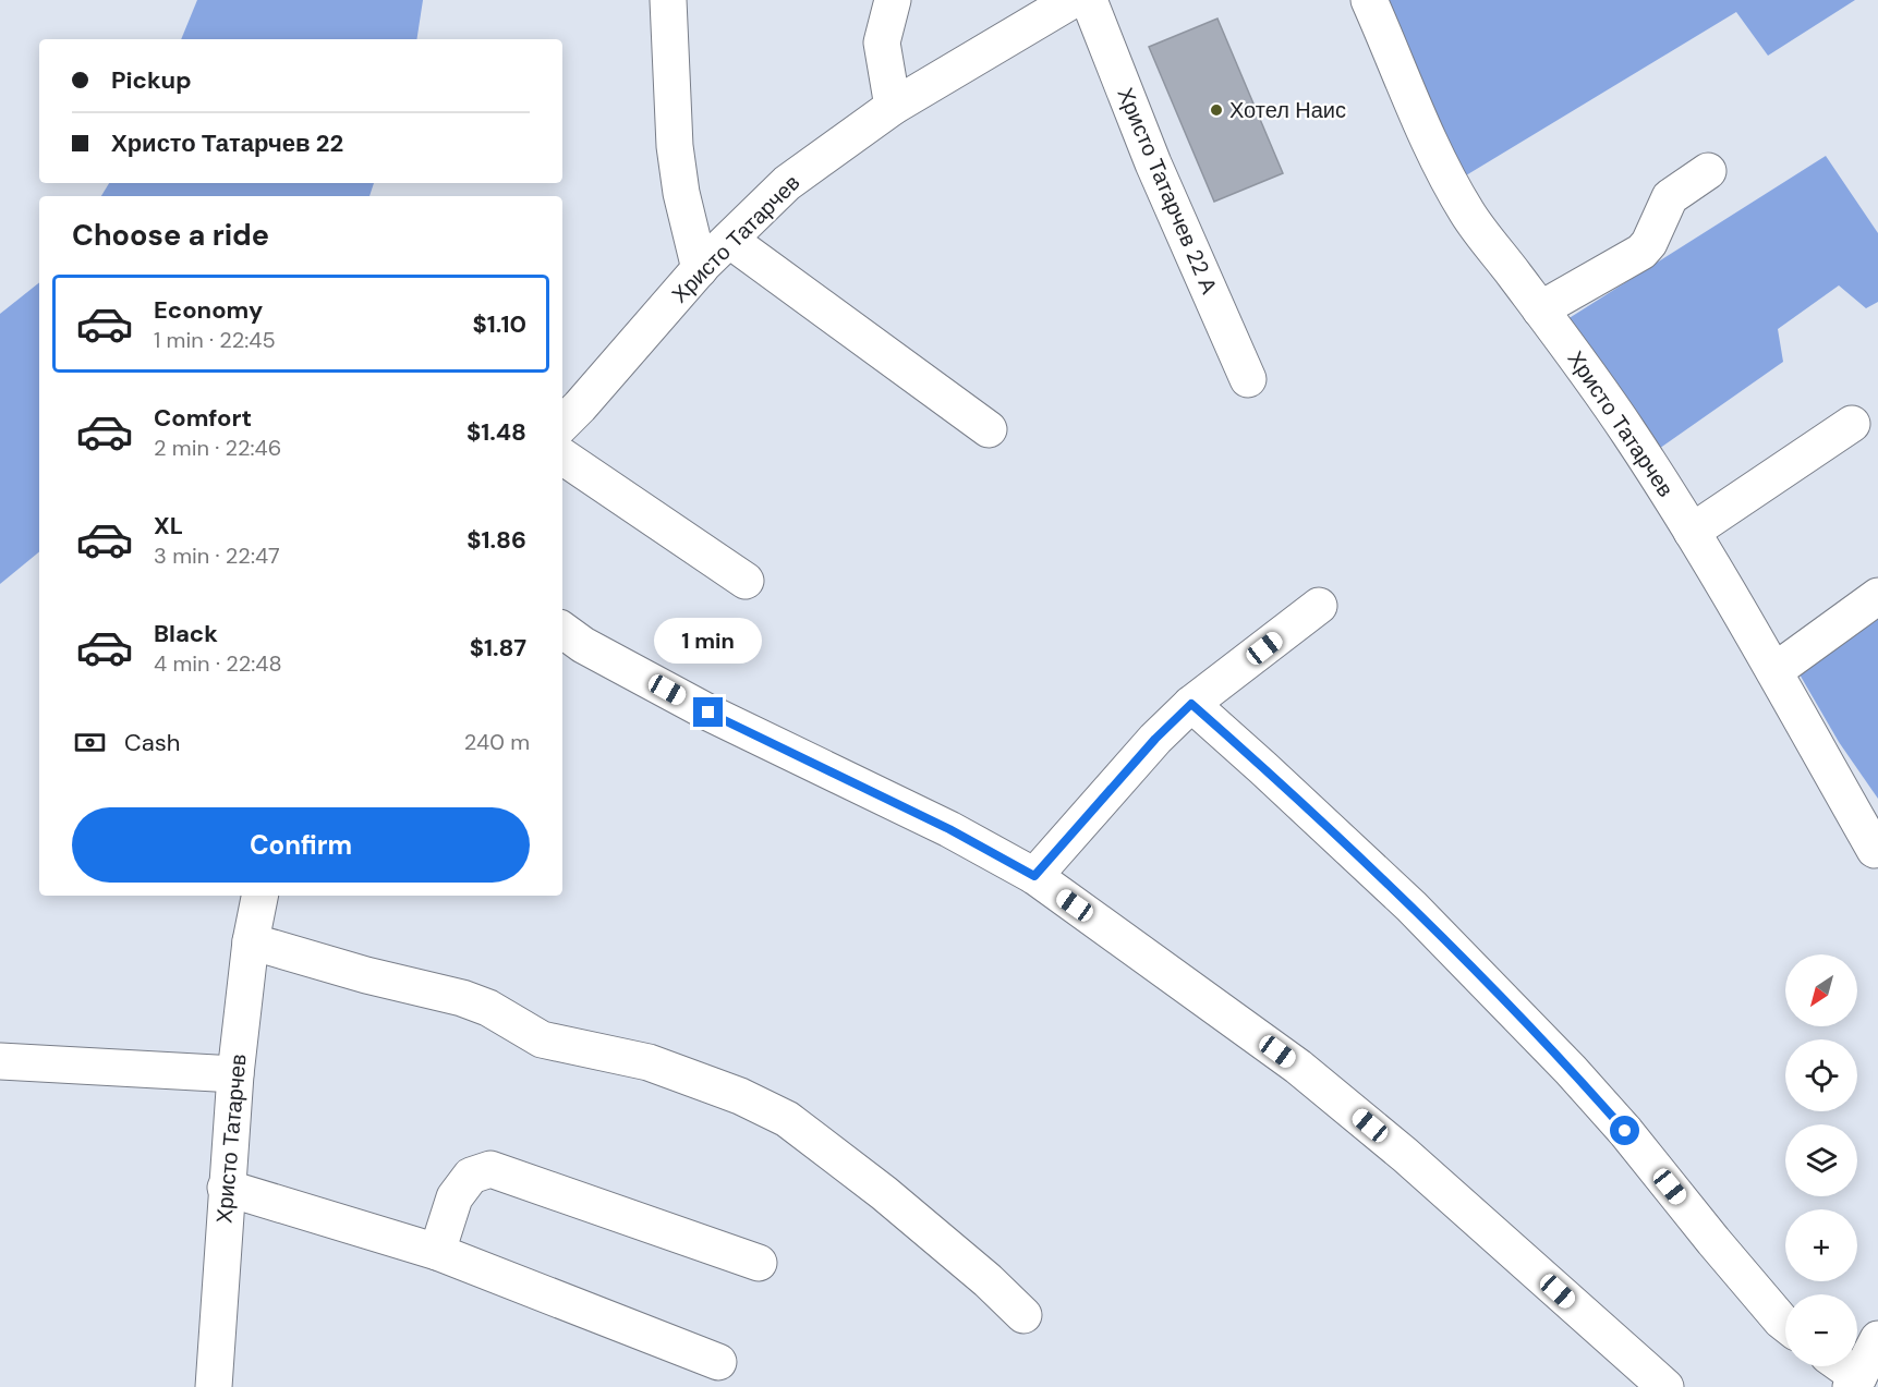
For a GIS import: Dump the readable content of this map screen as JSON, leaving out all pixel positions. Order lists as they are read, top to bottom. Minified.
{"streets":{"street":["Христо Татарчев 22 А","Христо Татарчев"]},"places":["Хотел Наис"],"north":"bottom left","page":{"banner":["Pickup","Христо Татарчев 22"],"heading":"Choose a ride","list":[{"name":"Economy","note":"1 min · 22:45","value":"$1.10"},{"name":"Comfort","note":"2 min · 22:46","value":"$1.48"},{"name":"XL","note":"3 min · 22:47","value":"$1.86"},{"name":"Black","note":"4 min · 22:48","value":"$1.87"}],"bubble":"1 min","pay":["Cash","240 m"],"buttons":"Confirm","map_buttons":["+","−"]}}
